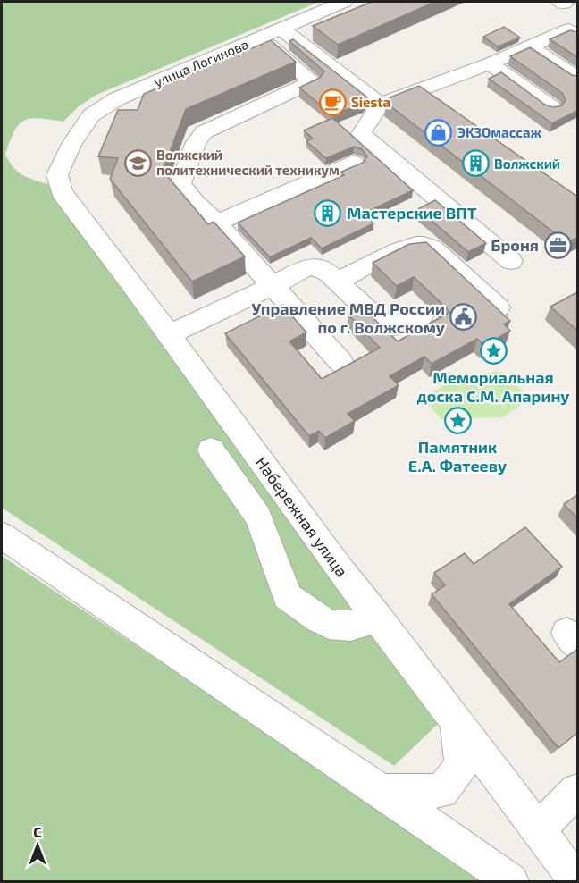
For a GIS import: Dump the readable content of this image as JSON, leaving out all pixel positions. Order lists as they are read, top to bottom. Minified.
{"streets":{"street":["улица Логинова","Набережная улица"]},"crossings":[["улица Логинова","Набережная улица"]],"places":{"cafe":["Siesta"],"shop":["ЭКЗОмассаж"],"school or university":["Волжский политехнический техникум"],"building":["Волжский","Мастерские ВПТ"],"office":["Броня"],"public building":["Управление МВД России по г. Волжскому"],"place":["Мемориальная доска С.М. Апарину","Памятник Е.А. Фатееву"]},"north":"top"}
